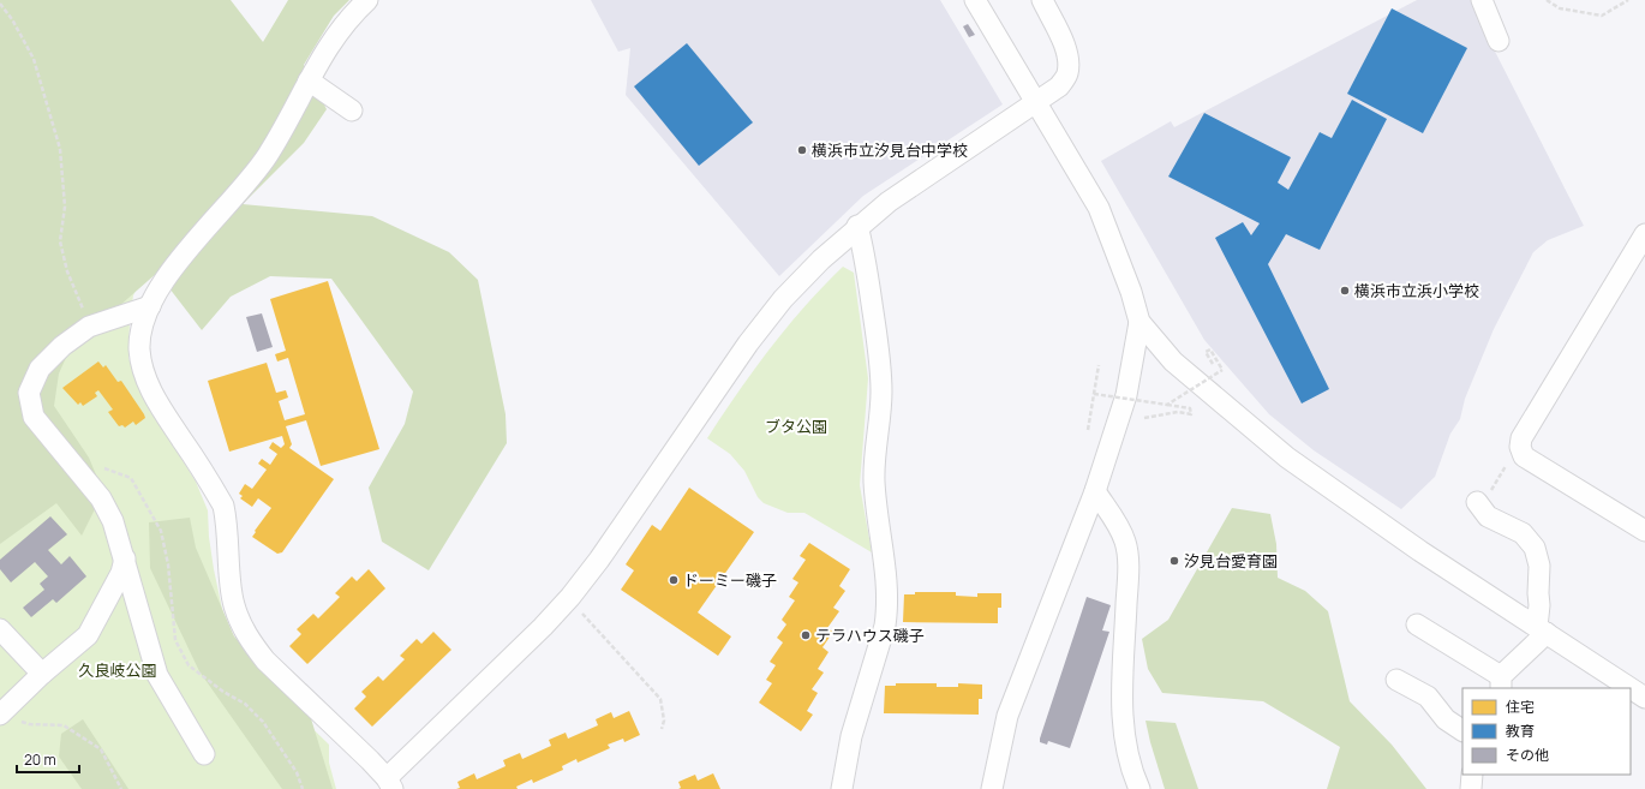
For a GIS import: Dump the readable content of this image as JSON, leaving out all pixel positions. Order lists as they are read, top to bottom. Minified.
{"parks":["ブタ公園","久良岐公園"],"places":["横浜市立汐見台中学校","横浜市立浜小学校","汐見台愛育園","ドーミー磯子","テラハウス磯子"],"legend":["住宅","教育","その他"],"scale_bar":"20 m"}
